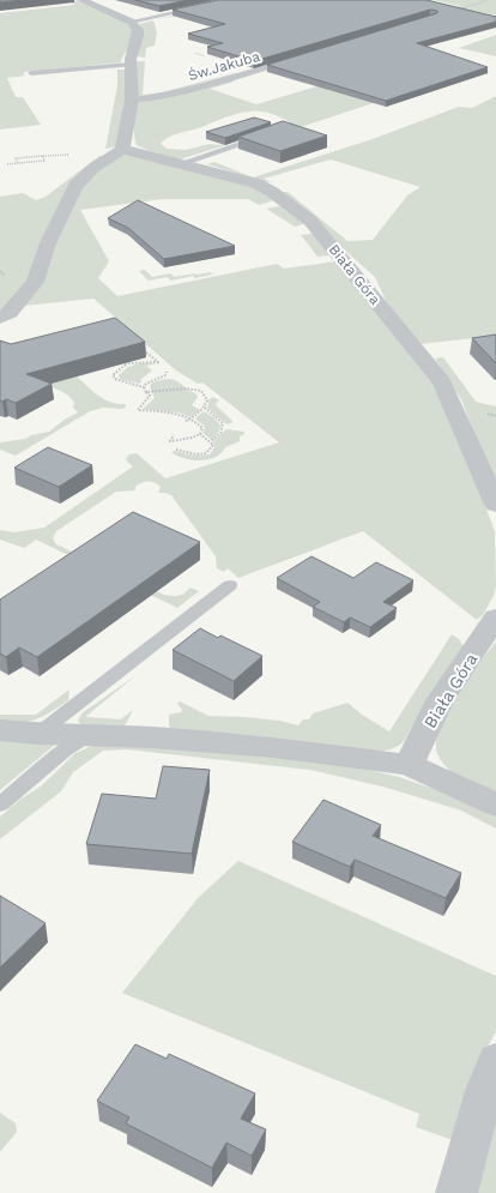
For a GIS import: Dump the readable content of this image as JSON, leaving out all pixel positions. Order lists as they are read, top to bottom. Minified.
{"streets":{"street":["Biała Góra"],"lane":["Św.Jakuba"]}}
